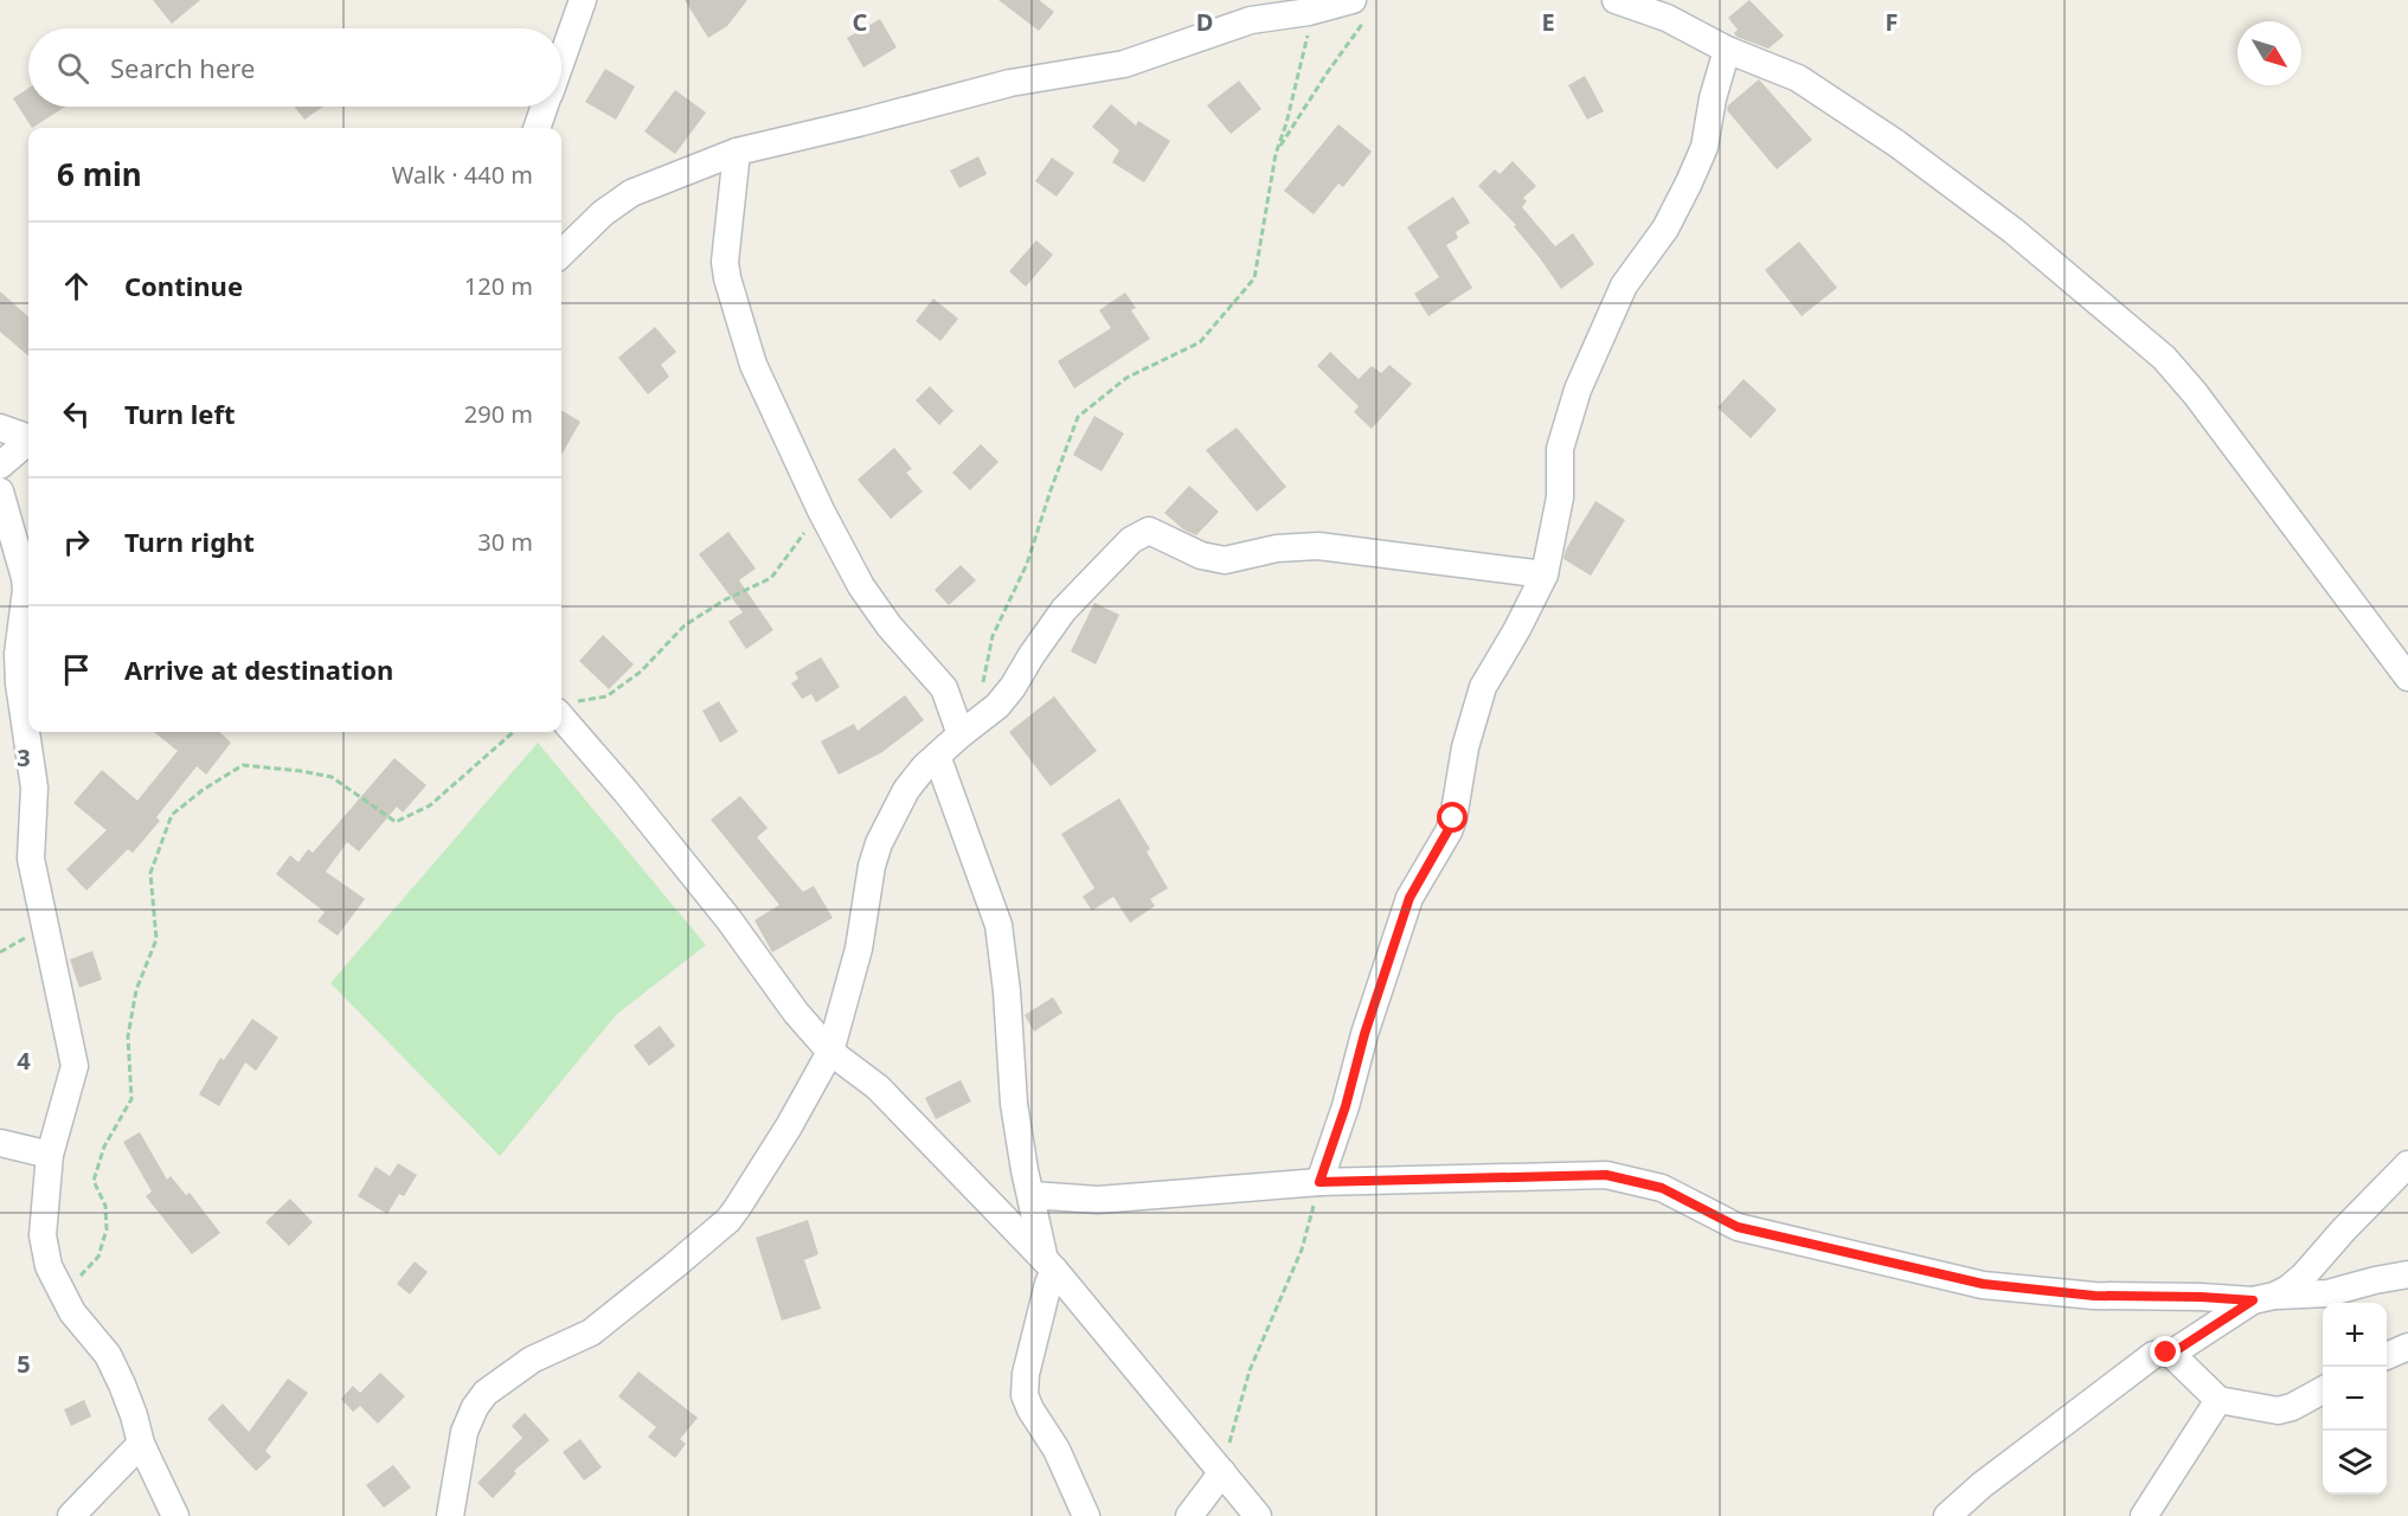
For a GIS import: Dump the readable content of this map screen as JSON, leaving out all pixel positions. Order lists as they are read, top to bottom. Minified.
{"north":"bottom right","page":{"search":"Search here","heading":["6 min","Walk · 440 m"],"list":[["Continue","120 m"],["Turn left","290 m"],["Turn right","30 m"],"Arrive at destination"],"map_buttons":["+","−"]},"grid":{"columns":["C","D","E","F"],"rows":["3","4","5"]}}
